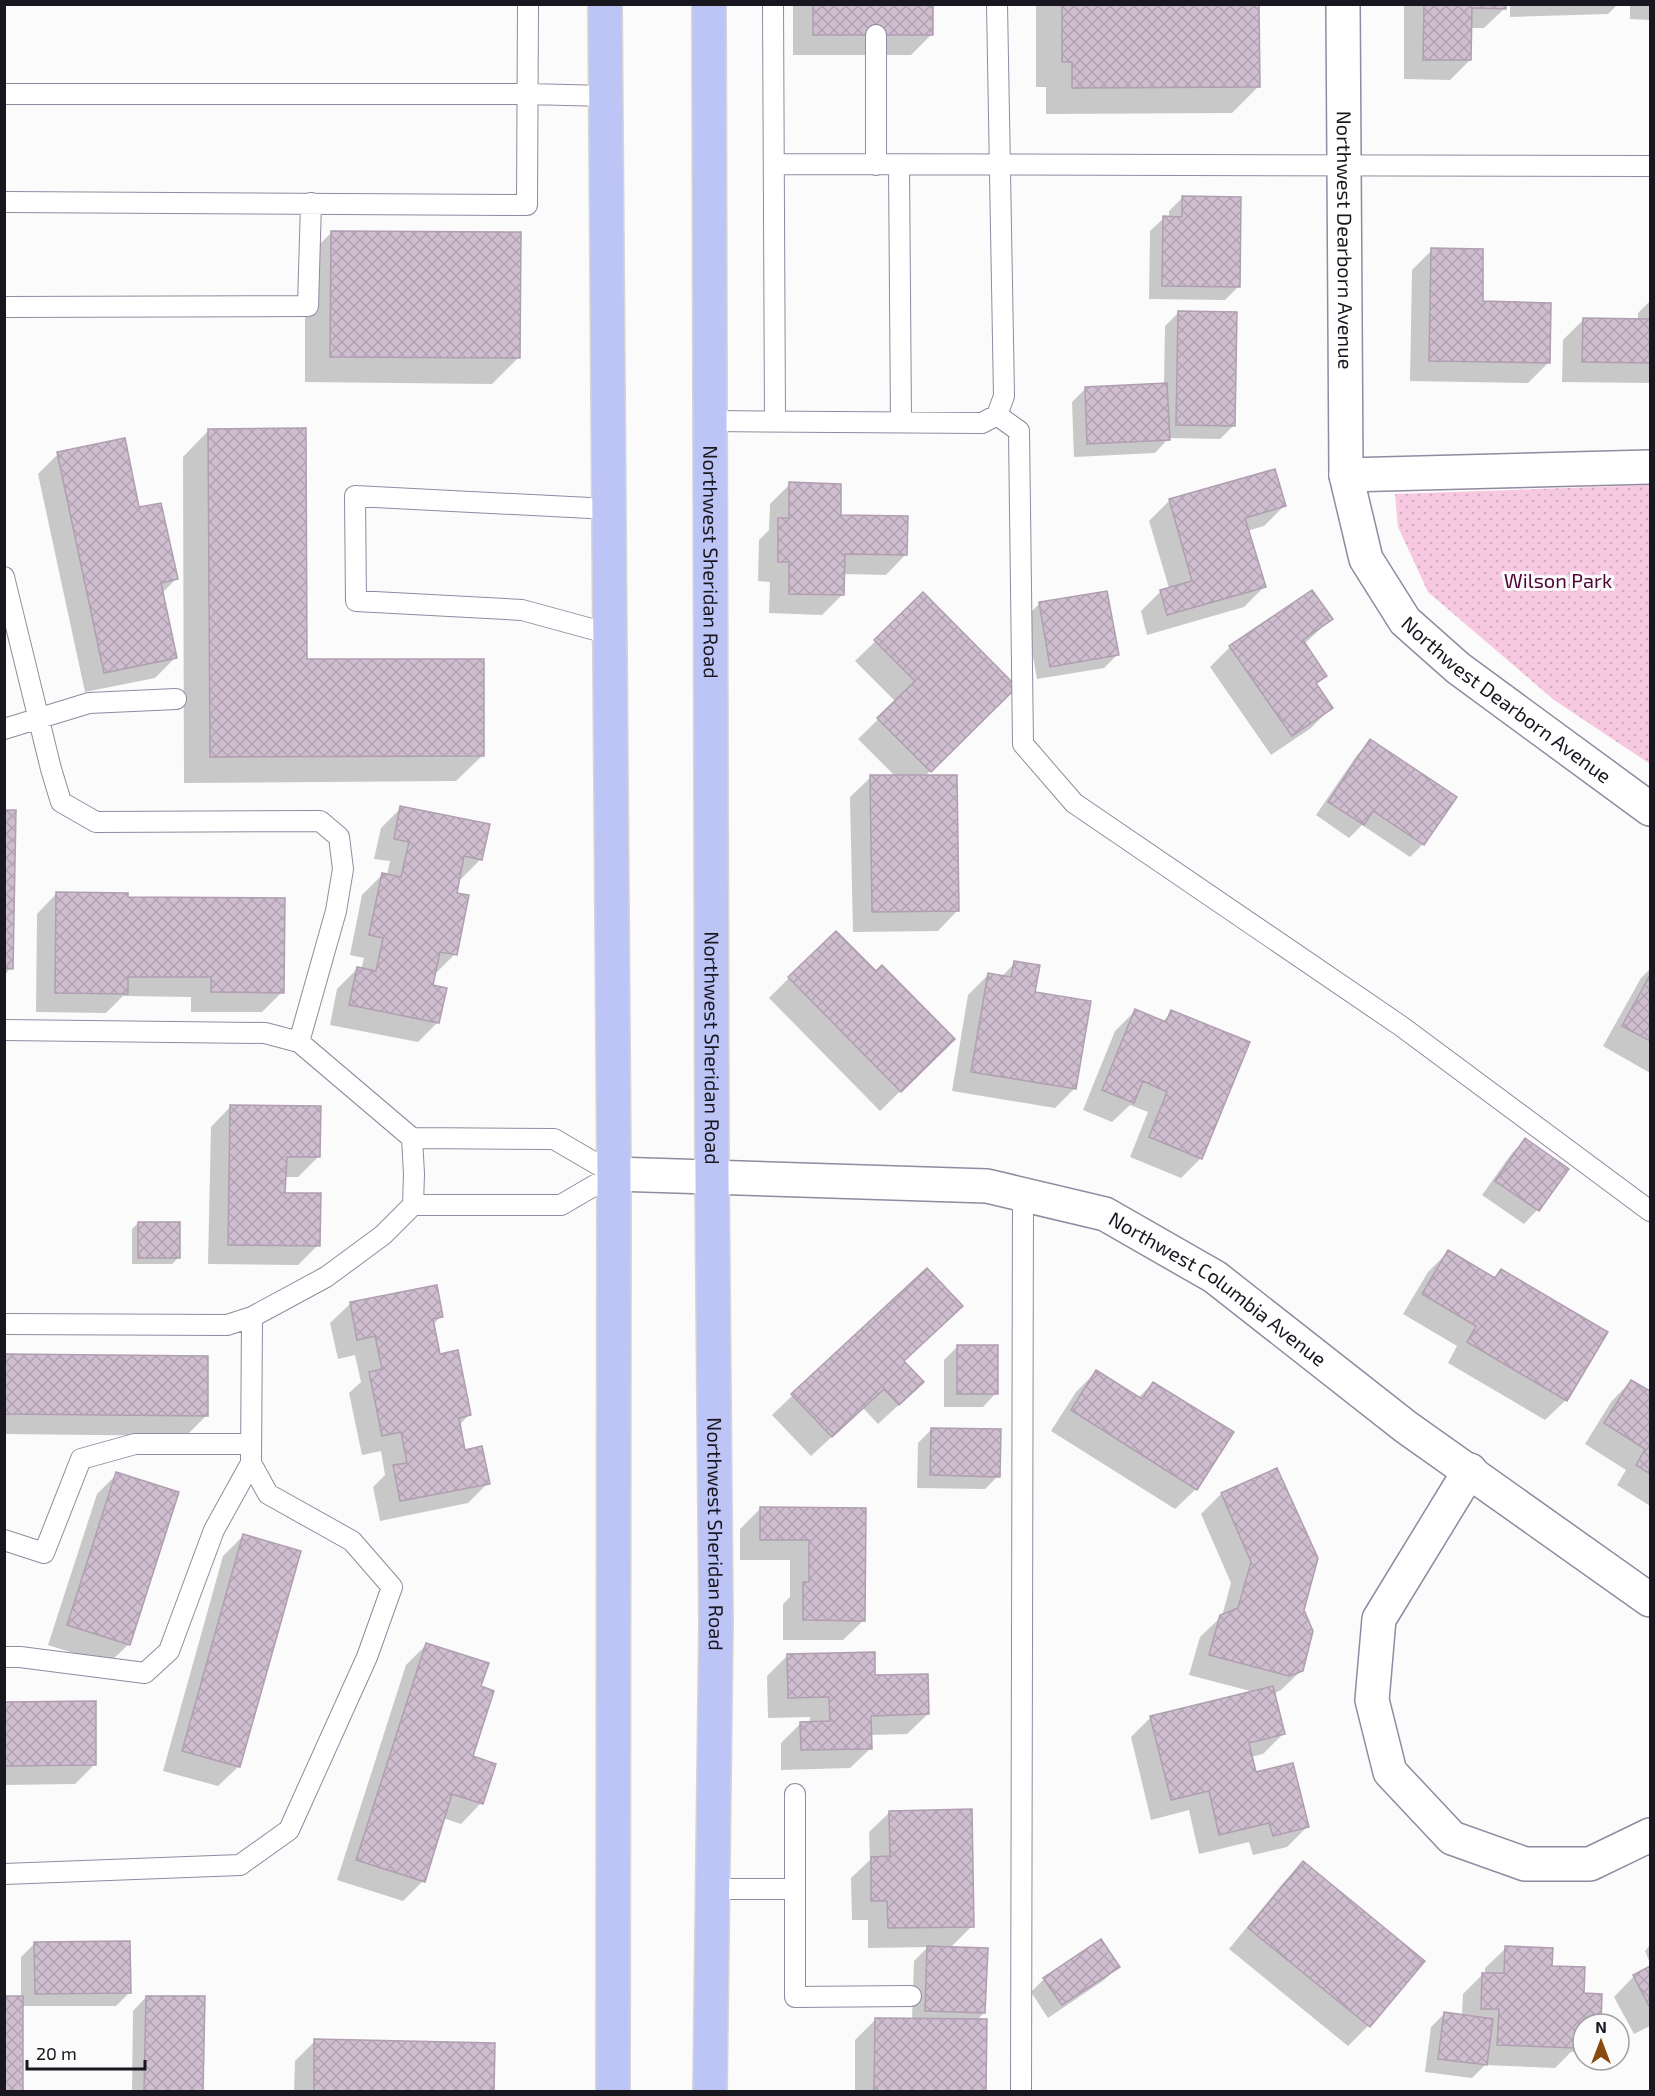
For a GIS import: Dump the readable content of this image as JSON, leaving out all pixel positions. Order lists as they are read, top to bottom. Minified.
{"streets":{"main road":["Northwest Sheridan Road"],"street":["Northwest Dearborn Avenue","Northwest Columbia Avenue"]},"crossings":[["Northwest Sheridan Road","Northwest Columbia Avenue"]],"parks":["Wilson Park"],"scale_bar":"20 m","north":"top"}
